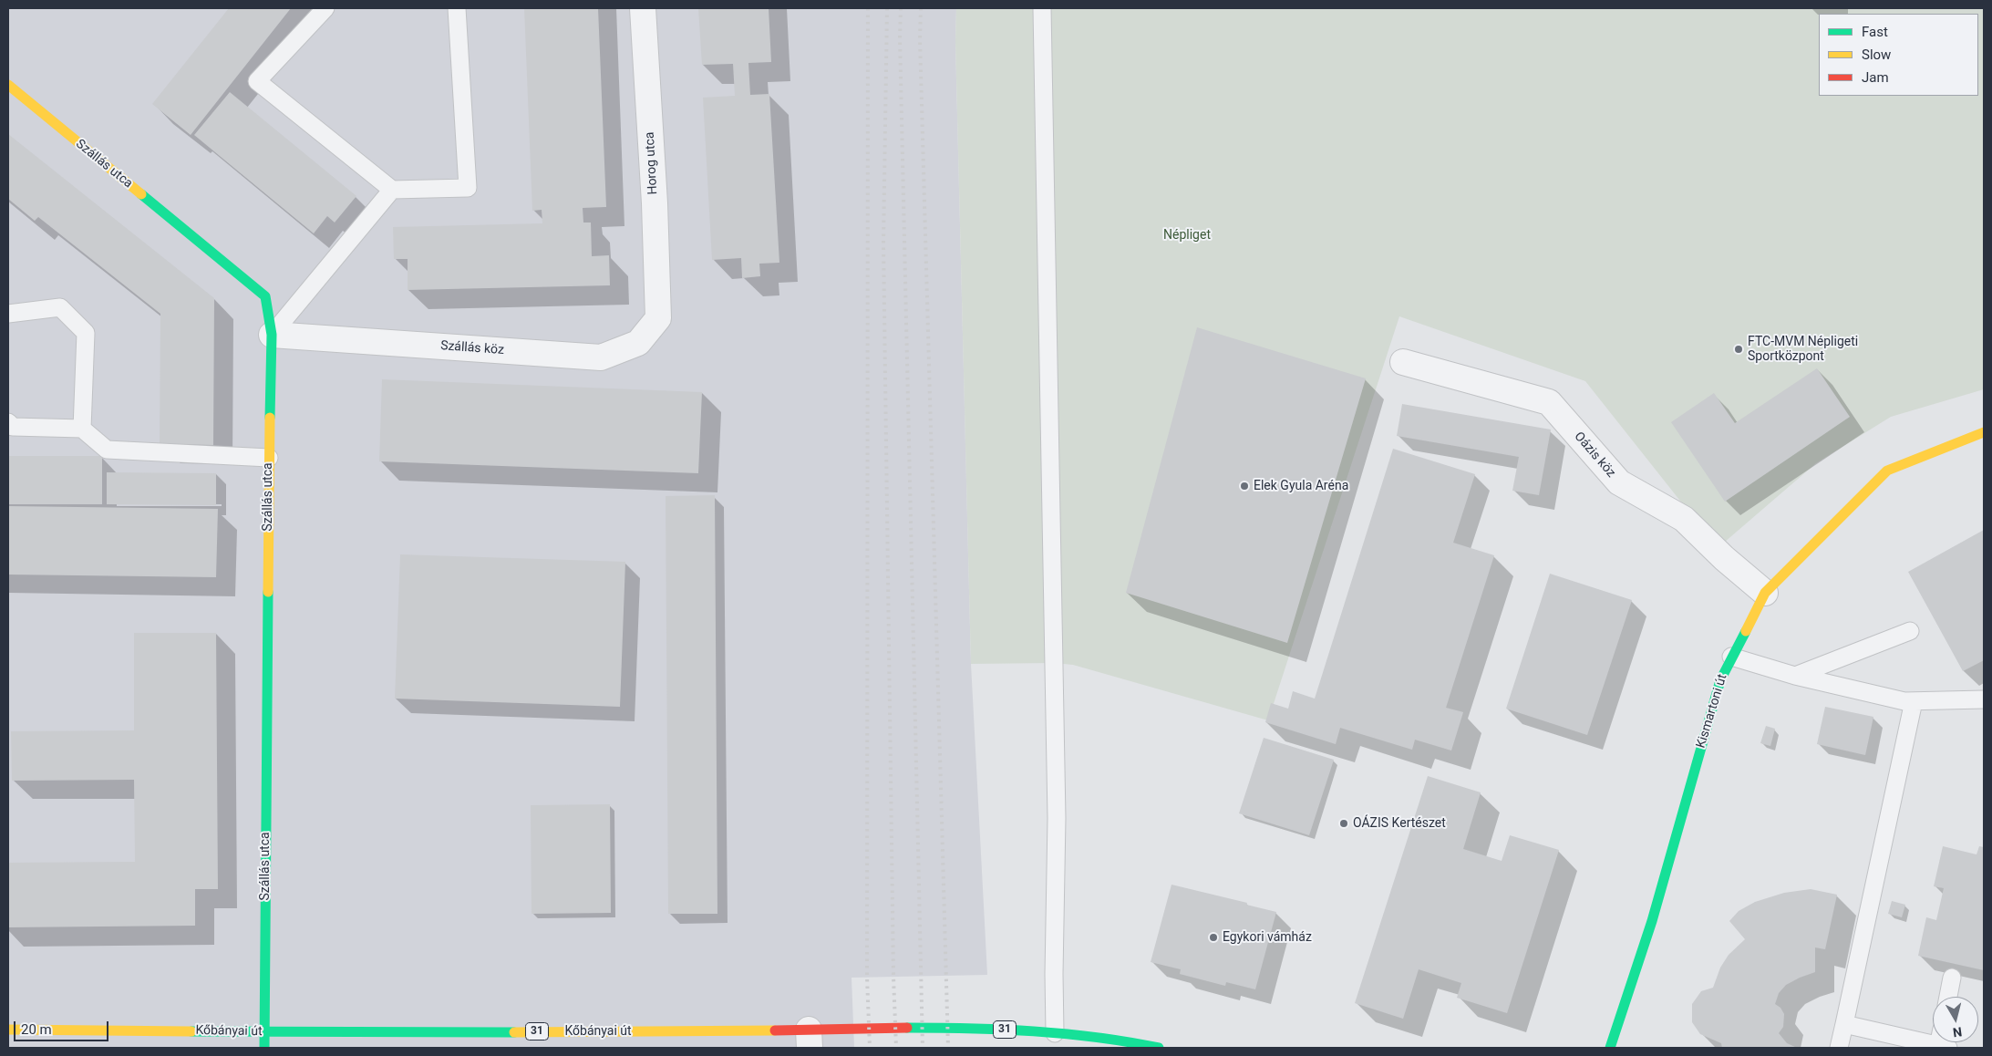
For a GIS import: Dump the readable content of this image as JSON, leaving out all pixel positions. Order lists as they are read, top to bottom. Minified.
{"streets":{"street":["Horog utca","Szállás utca","Szállás köz","Oázis köz","Kismartoni út","31","Kőbányai út"]},"crossings":[["Horog utca","Szállás köz"],["Szállás utca","Szállás köz"],["Szállás utca","Kőbányai út"],["Oázis köz","Kismartoni út"]],"parks":["Népliget"],"places":["FTC-MVM Népligeti Sportközpont","Elek Gyula Aréna","OÁZIS Kertészet","Egykori vámház"],"legend":["Fast","Slow","Jam"],"scale_bar":"20 m","north":"bottom"}
